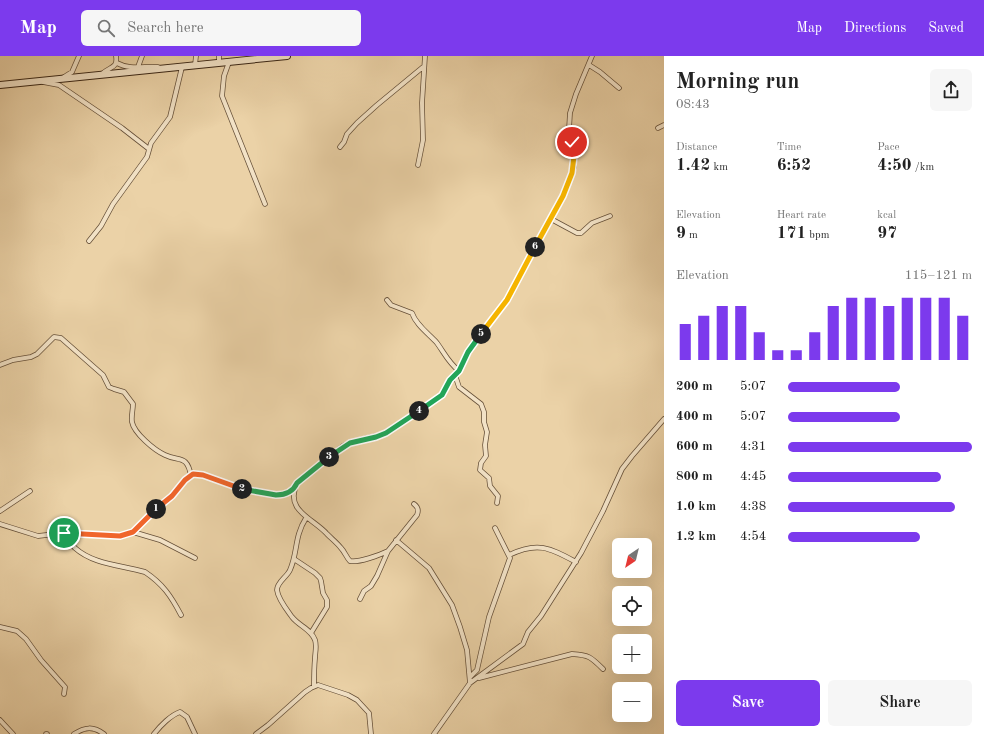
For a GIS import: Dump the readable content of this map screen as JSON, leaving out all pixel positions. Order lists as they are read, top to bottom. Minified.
{"north":"bottom left","page":{"header":"Map","search":"Search here","nav":["Map","Directions","Saved"],"heading":["Morning run","08:43"],"stats":[["Distance","1.42 km"],["Time","6:52"],["Pace","4:50 /km"],["Elevation","9 m"],["Heart rate","171 bpm"],["kcal","97"]],"pins":["6","5","4","3","2","1"],"chart":["Elevation","115–121 m"],"list":[{"name":"200 m","note":"5:07"},{"name":"400 m","note":"5:07"},{"name":"600 m","note":"4:31"},{"name":"800 m","note":"4:45"},{"name":"1.0 km","note":"4:38"},{"name":"1.2 km","note":"4:54"}],"map_buttons":["+","−"],"buttons":["Save","Share"]}}
